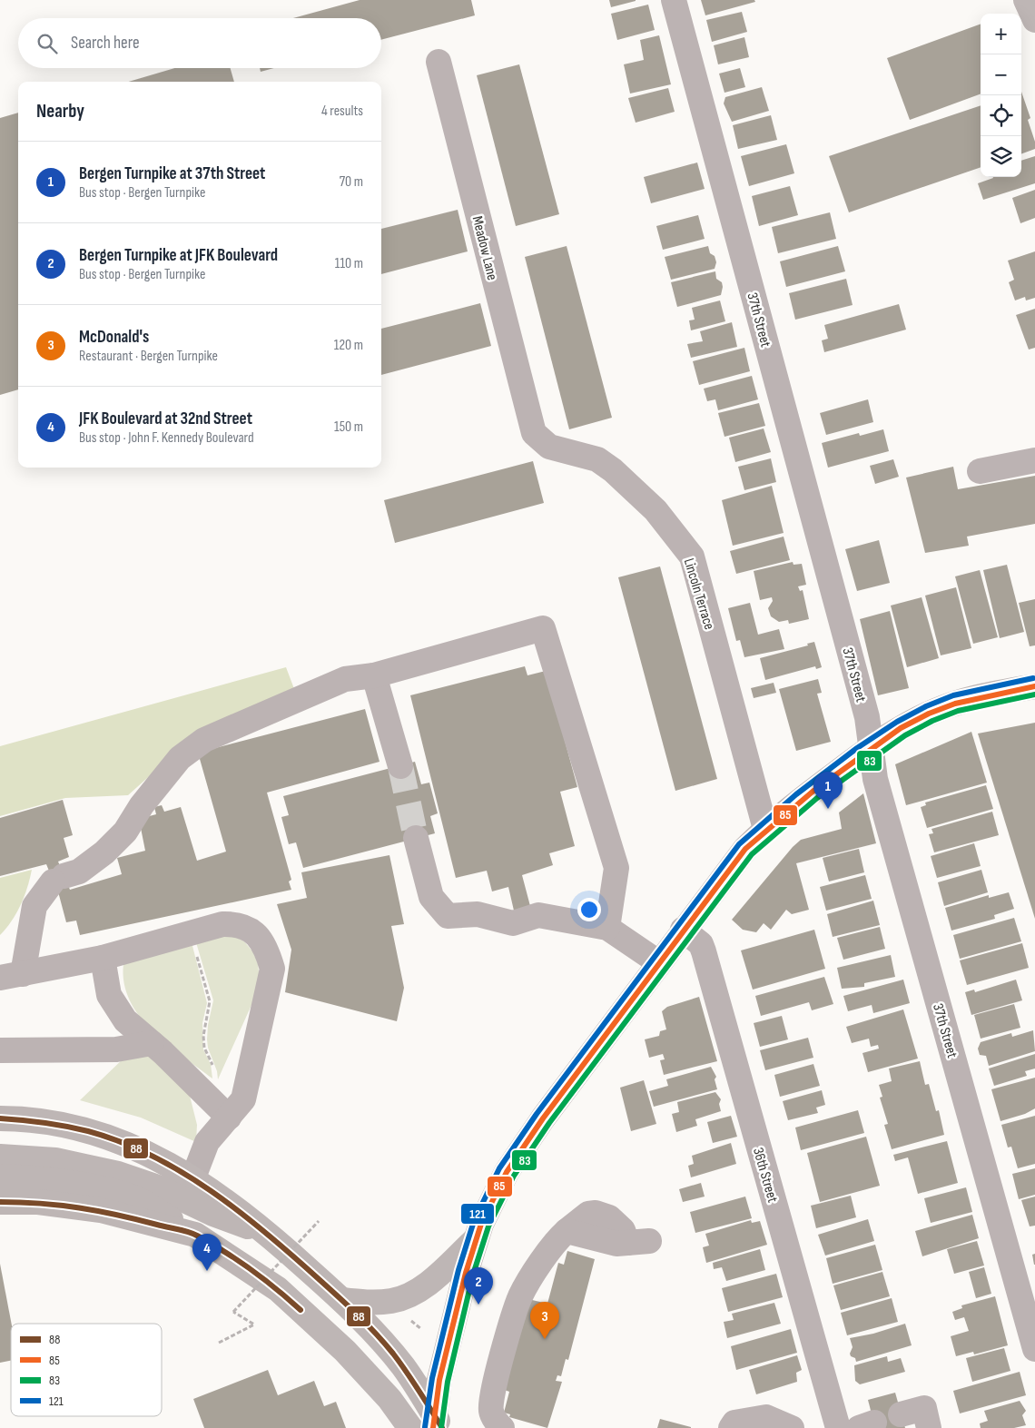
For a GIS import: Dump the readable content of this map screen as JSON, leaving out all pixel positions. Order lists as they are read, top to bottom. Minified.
{"streets":{"street":["Meadow Lane","37th Street","Lincoln Terrace","36th Street"]},"crossings":[["Meadow Lane","Lincoln Terrace"]],"lines":["transit line 121","transit line 85","transit line 83","transit line 88"],"legend":["88","85","83","121"],"page":{"map_buttons":["+","−"],"search":"Search here","heading":["Nearby","4 results"],"list":[{"mark":"1","name":"Bergen Turnpike at 37th Street","note":"Bus stop · Bergen Turnpike","value":"70 m"},{"mark":"2","name":"Bergen Turnpike at JFK Boulevard","note":"Bus stop · Bergen Turnpike","value":"110 m"},{"mark":"3","name":"McDonald's","note":"Restaurant · Bergen Turnpike","value":"120 m"},{"mark":"4","name":"JFK Boulevard at 32nd Street","note":"Bus stop · John F. Kennedy Boulevard","value":"150 m"}],"pins":["1","4","2","3"]}}
